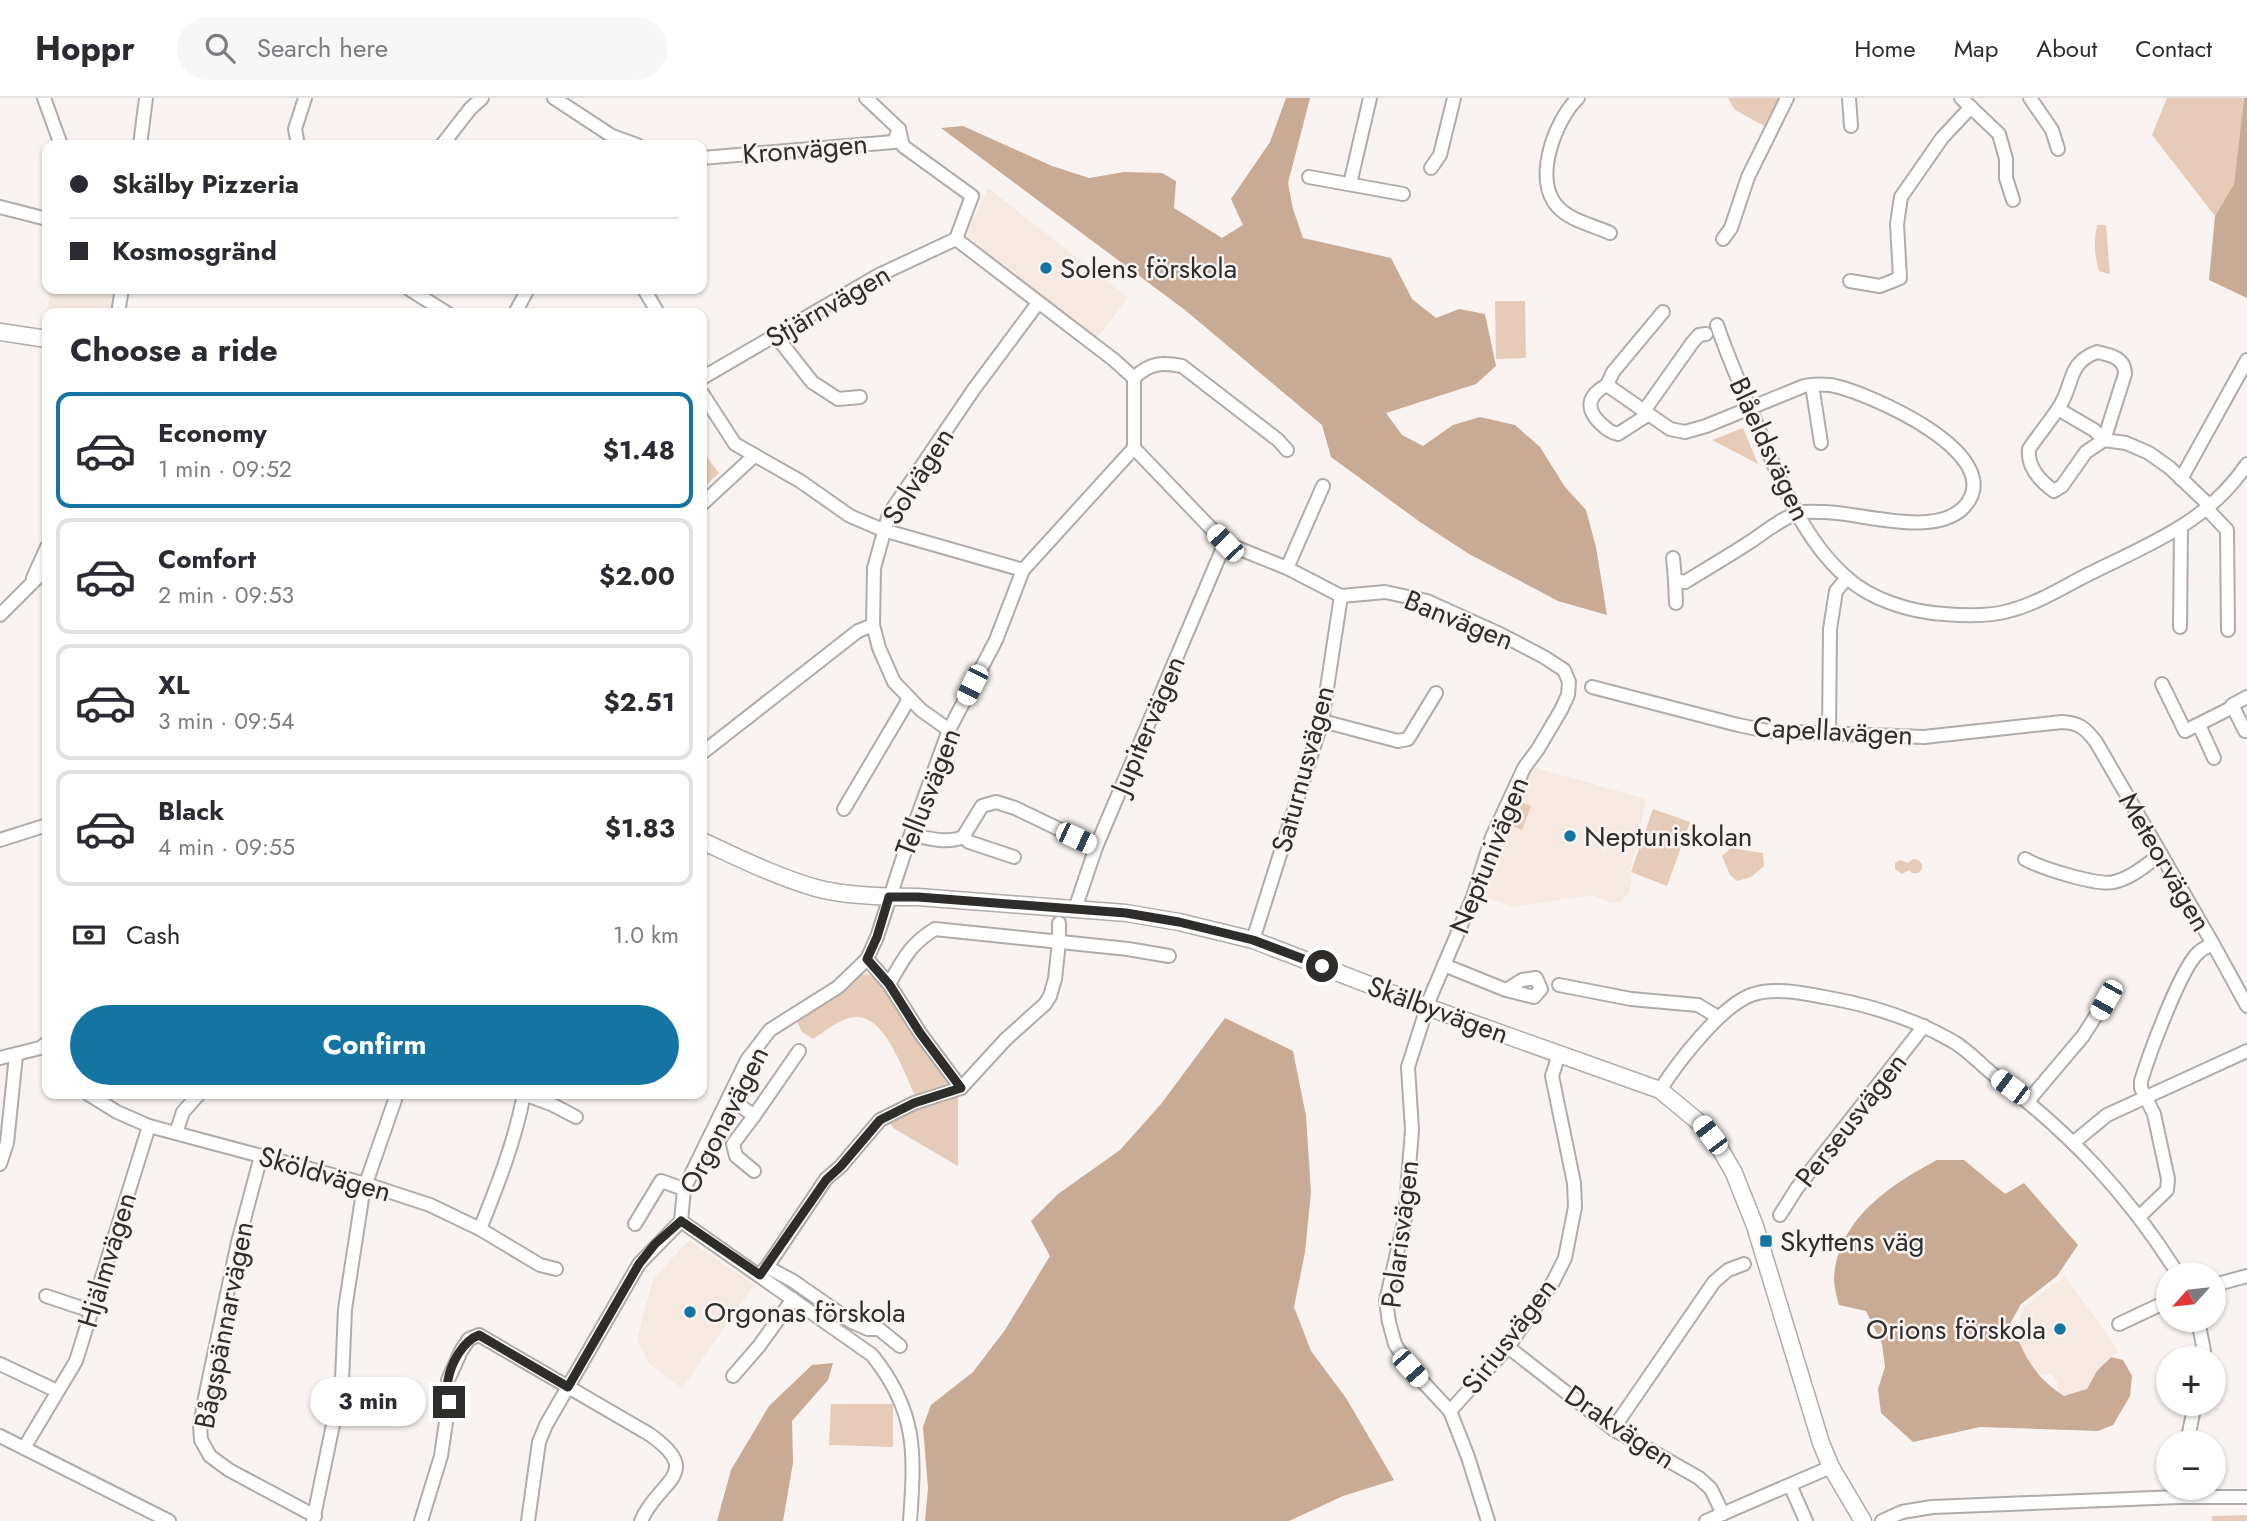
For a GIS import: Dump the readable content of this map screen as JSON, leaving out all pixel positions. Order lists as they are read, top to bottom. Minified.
{"streets":{"street":["Kronvägen","Stjärnvägen","Blåeldsvägen","Solvägen","Banvägen","Jupitervägen","Capellavägen","Saturnusvägen","Tellusvägen","Neptunivägen","Meteorvägen","Skälbyvägen","Orgonavägen","Perseusvägen","Sköldvägen","Polarisvägen","Hjälmvägen","Bågspännarvägen","Siriusvägen","Drakvägen"]},"crossings":[["Solvägen","Tellusvägen"],["Banvägen","Saturnusvägen"],["Banvägen","Neptunivägen"],["Jupitervägen","Skälbyvägen"],["Capellavägen","Meteorvägen"],["Saturnusvägen","Skälbyvägen"],["Tellusvägen","Skälbyvägen"],["Tellusvägen","Orgonavägen"],["Neptunivägen","Skälbyvägen"],["Neptunivägen","Polarisvägen"],["Skälbyvägen","Orgonavägen"],["Skälbyvägen","Polarisvägen"],["Skälbyvägen","Siriusvägen"],["Sköldvägen","Hjälmvägen"],["Sköldvägen","Bågspännarvägen"],["Polarisvägen","Siriusvägen"],["Siriusvägen","Drakvägen"]],"places":{"other":["Solens förskola","Neptuniskolan","Orgonas förskola","Orions förskola"],"transit":["Skyttens väg"]},"north":"bottom left","page":{"header":"Hoppr","search":"Search here","nav":["Home","Map","About","Contact"],"banner":["Skälby Pizzeria","Kosmosgränd"],"heading":"Choose a ride","list":[{"name":"Economy","note":"1 min · 09:52","value":"$1.48"},{"name":"Comfort","note":"2 min · 09:53","value":"$2.00"},{"name":"XL","note":"3 min · 09:54","value":"$2.51"},{"name":"Black","note":"4 min · 09:55","value":"$1.83"}],"pay":["Cash","1.0 km"],"buttons":"Confirm","map_buttons":["+","−"],"bubble":"3 min"}}
